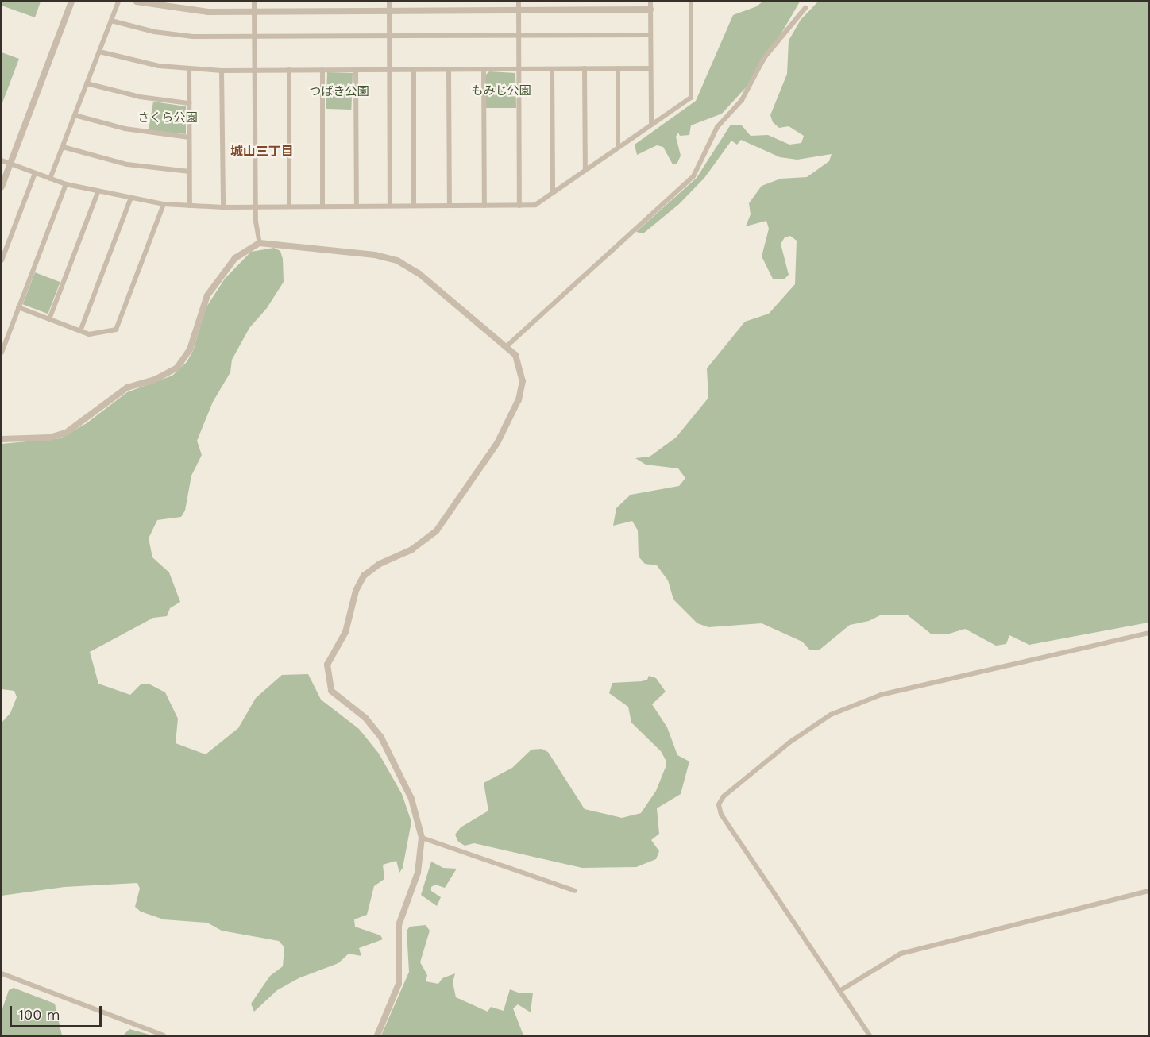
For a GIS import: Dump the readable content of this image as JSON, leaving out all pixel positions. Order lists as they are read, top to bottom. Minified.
{"districts":["城山三丁目"],"parks":["もみじ公園","つばき公園","さくら公園"],"scale_bar":"100 m"}
